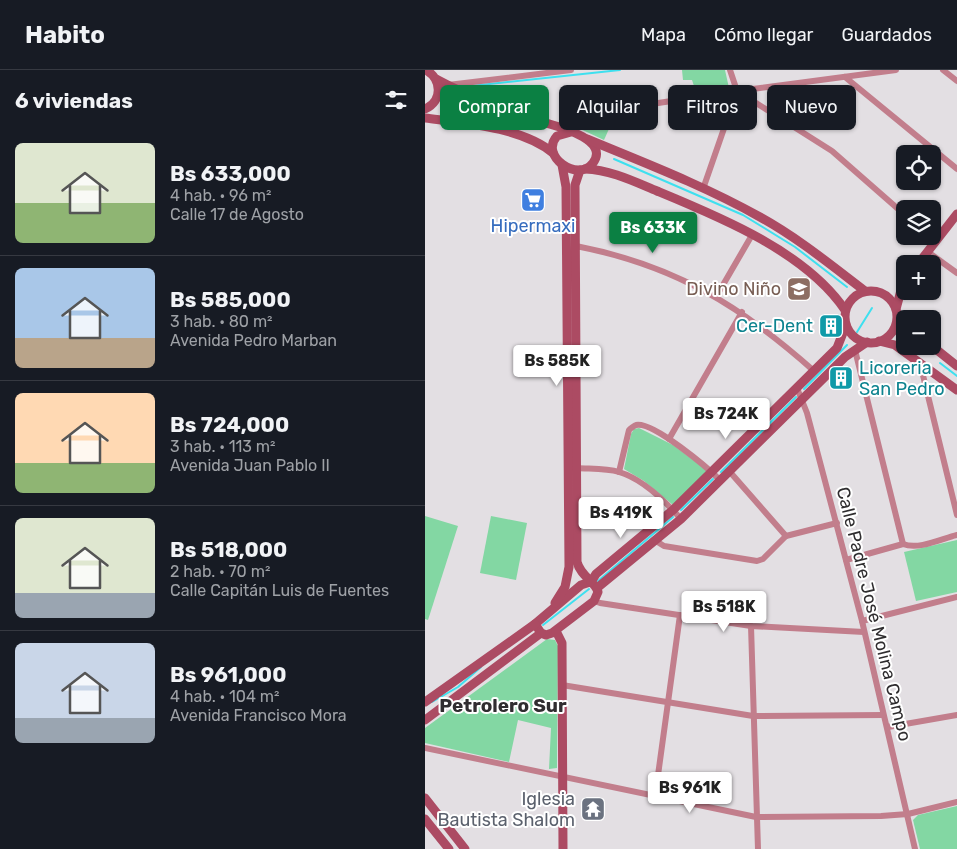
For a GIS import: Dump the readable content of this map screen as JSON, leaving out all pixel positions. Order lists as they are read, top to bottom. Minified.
{"streets":{"street":["Calle Padre José Molina Campo"]},"districts":["Petrolero Sur"],"places":{"supermarket":["Hipermaxi"],"school or university":["Divino Niño"],"building":["Cer-Dent","Licoreria San Pedro"],"temple":["Iglesia Bautista Shalom"]},"page":{"header":"Habito","nav":["Mapa","Cómo llegar","Guardados"],"heading":"6 viviendas","chip":["Comprar","Alquilar","Filtros","Nuevo"],"list":[{"name":"Bs 633,000","note":"4 hab. · 96 m² · Calle 17 de Agosto"},{"name":"Bs 585,000","note":"3 hab. · 80 m² · Avenida Pedro Marban"},{"name":"Bs 724,000","note":"3 hab. · 113 m² · Avenida Juan Pablo II"},{"name":"Bs 518,000","note":"2 hab. · 70 m² · Calle Capitán Luis de Fuentes"},{"name":"Bs 961,000","note":"4 hab. · 104 m² · Avenida Francisco Mora"}],"map_buttons":["+","−"],"price":["Bs 633K","Bs 585K","Bs 724K","Bs 419K","Bs 518K","Bs 961K"]}}
